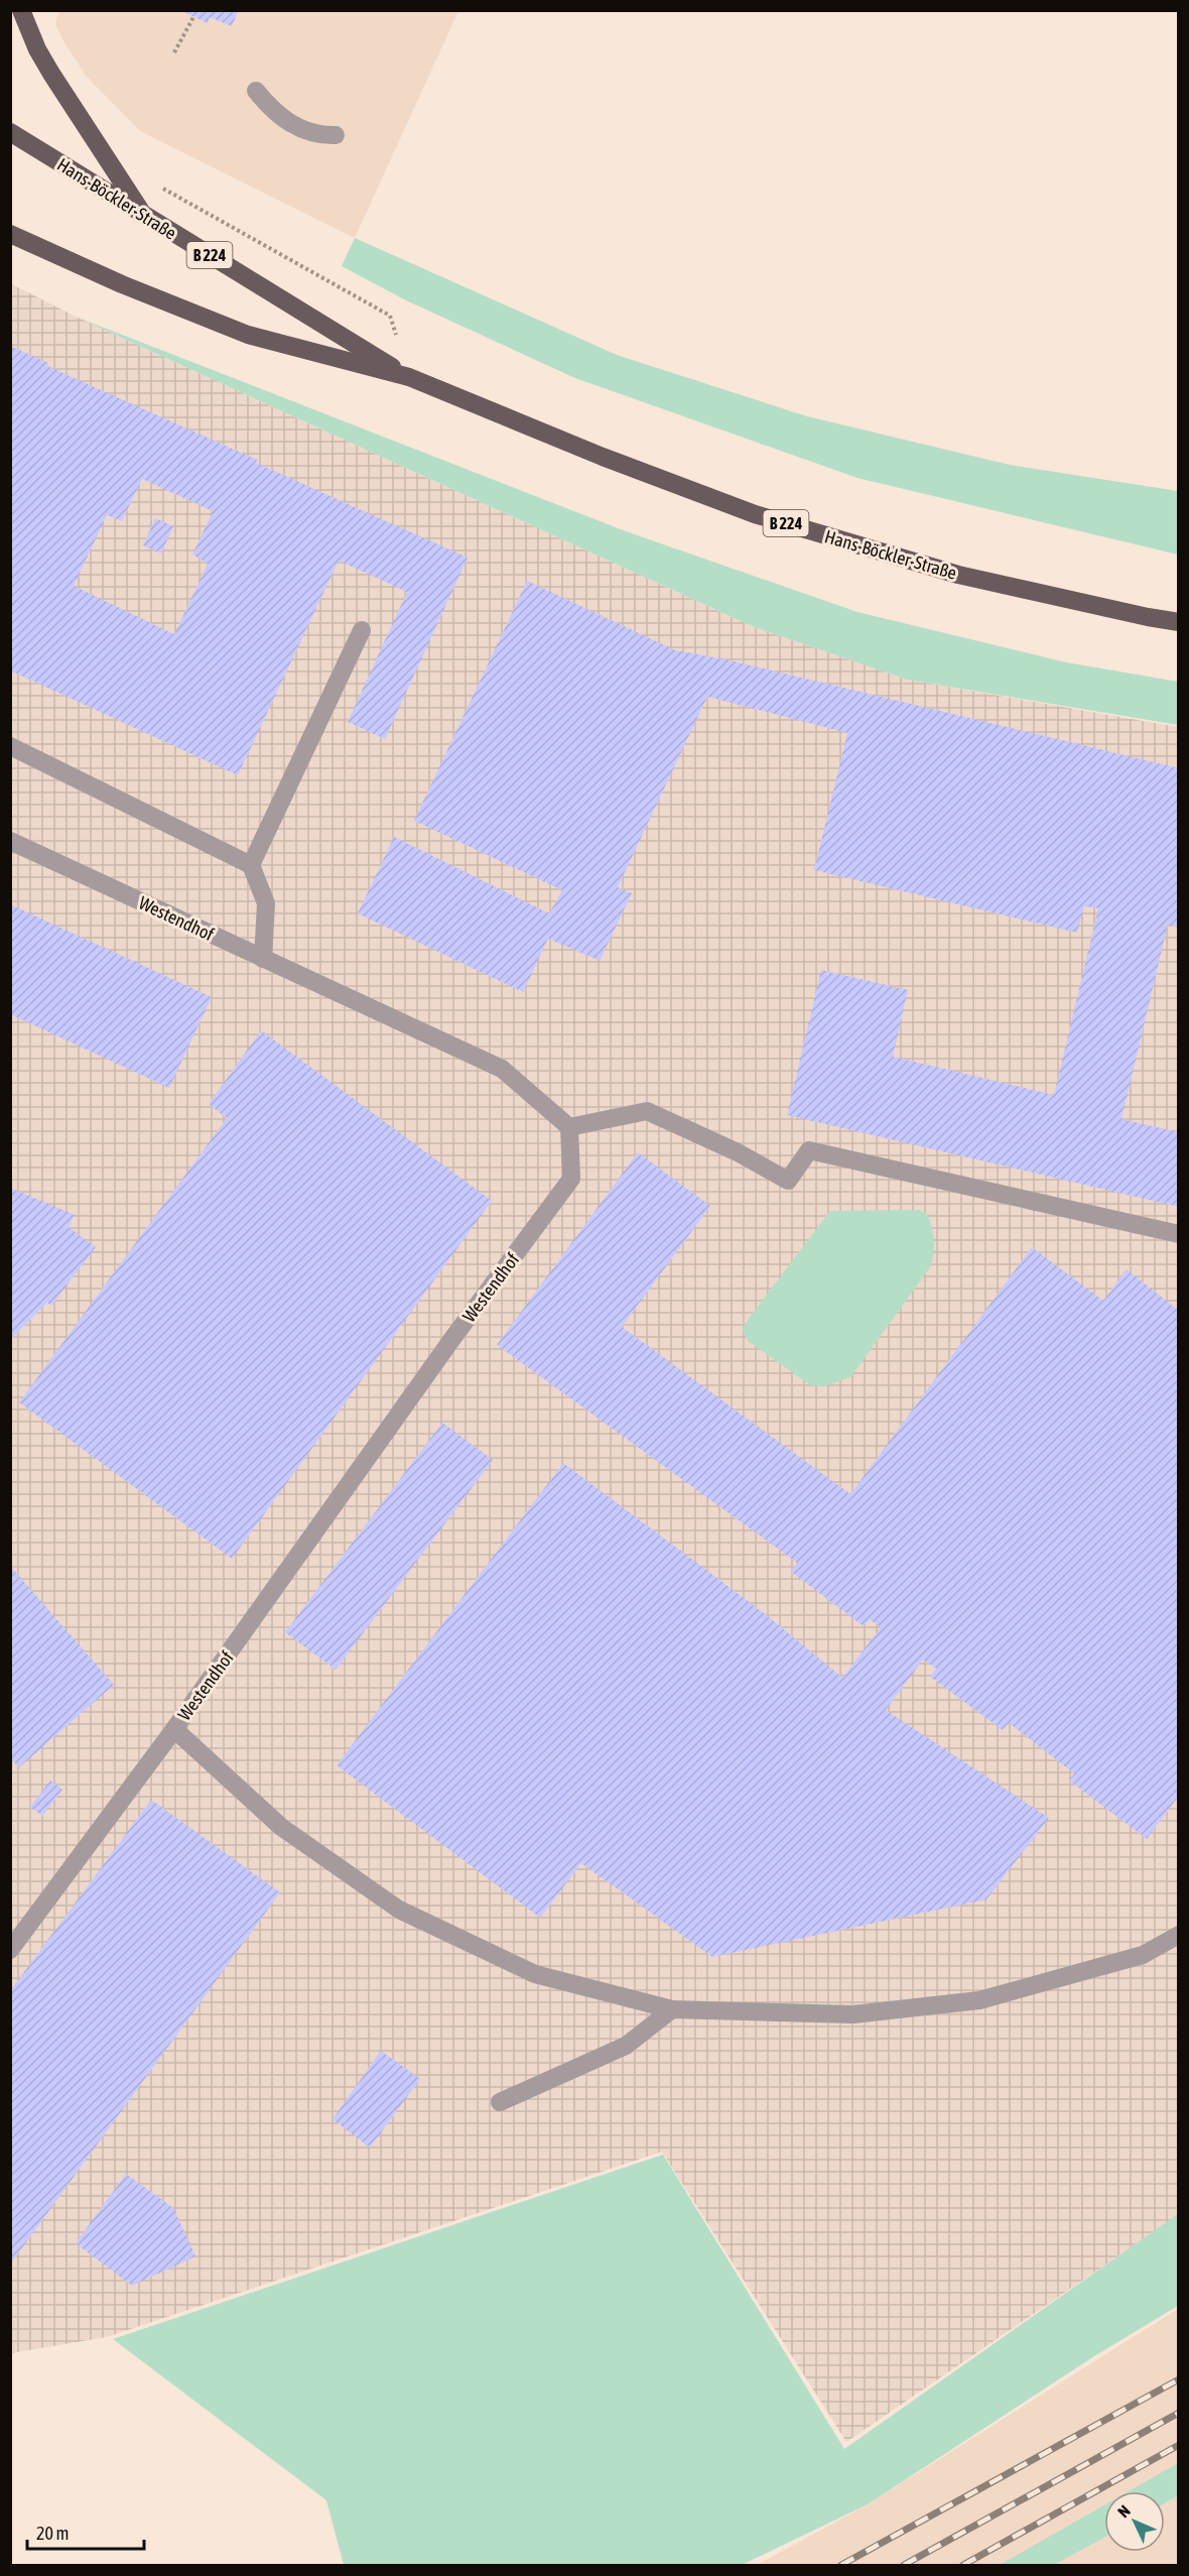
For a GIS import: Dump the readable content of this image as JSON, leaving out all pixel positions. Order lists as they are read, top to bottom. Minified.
{"streets":{"main road":["Hans-Böckler-Straße","B 224"],"street":["Westendhof"]},"scale_bar":"20 m","north":"top left"}
